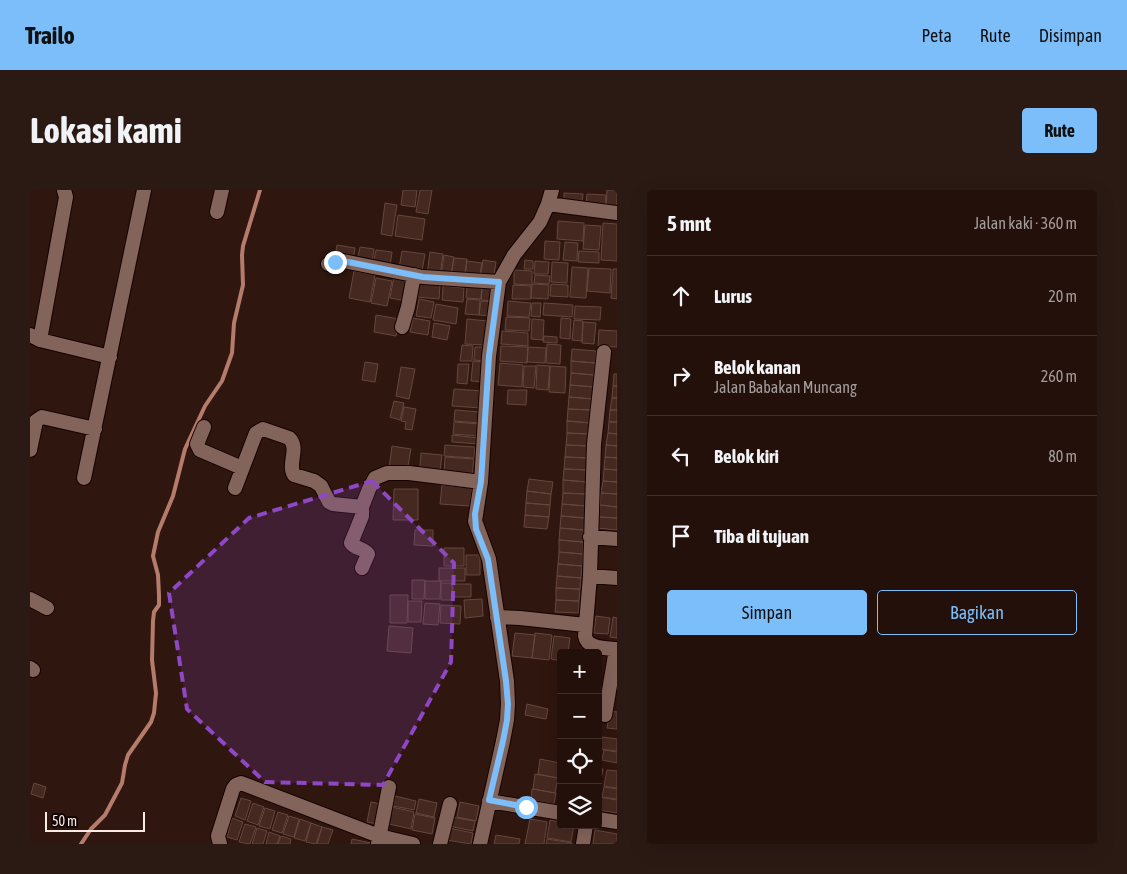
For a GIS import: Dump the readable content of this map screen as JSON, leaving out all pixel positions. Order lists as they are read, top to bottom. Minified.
{"scale_bar":"50 m","page":{"header":"Trailo","nav":["Peta","Rute","Disimpan"],"buttons":["Rute",["Simpan","Bagikan"]],"title":"Lokasi kami","heading":["5 mnt","Jalan kaki · 360 m"],"list":[["Lurus","20 m"],["Belok kanan","Jalan Babakan Muncang","260 m"],["Belok kiri","80 m"],"Tiba di tujuan"],"map_buttons":["+","−"],"scale":"50 m"}}
